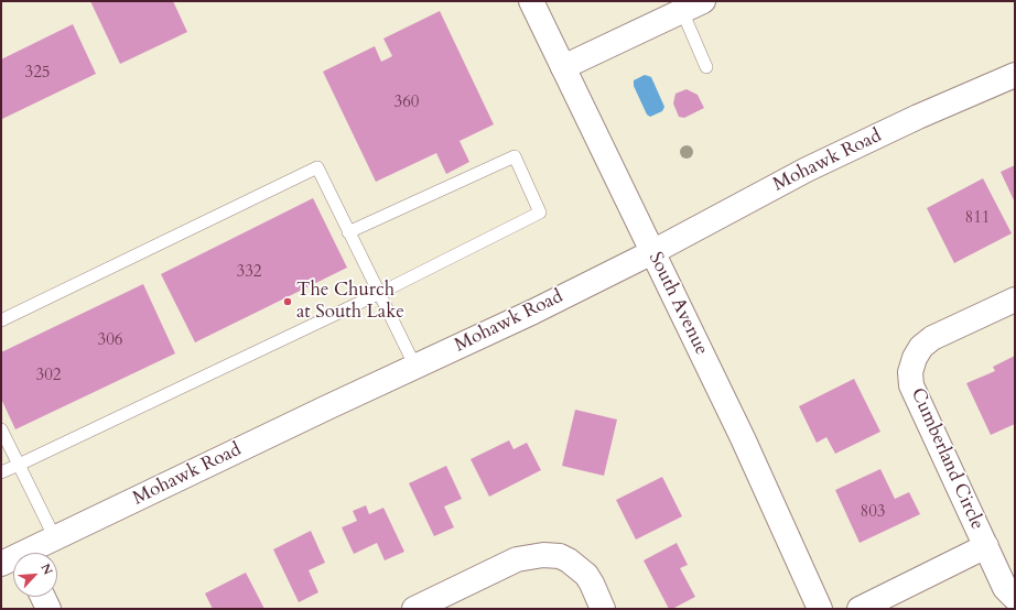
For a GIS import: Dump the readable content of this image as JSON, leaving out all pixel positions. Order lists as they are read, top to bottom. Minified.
{"streets":{"street":["Mohawk Road","South Avenue","Cumberland Circle"]},"crossings":[["Mohawk Road","South Avenue"]],"places":["The Church at South Lake"],"house_numbers":["325","360","811","332","306","302","803"],"north":"top right"}
